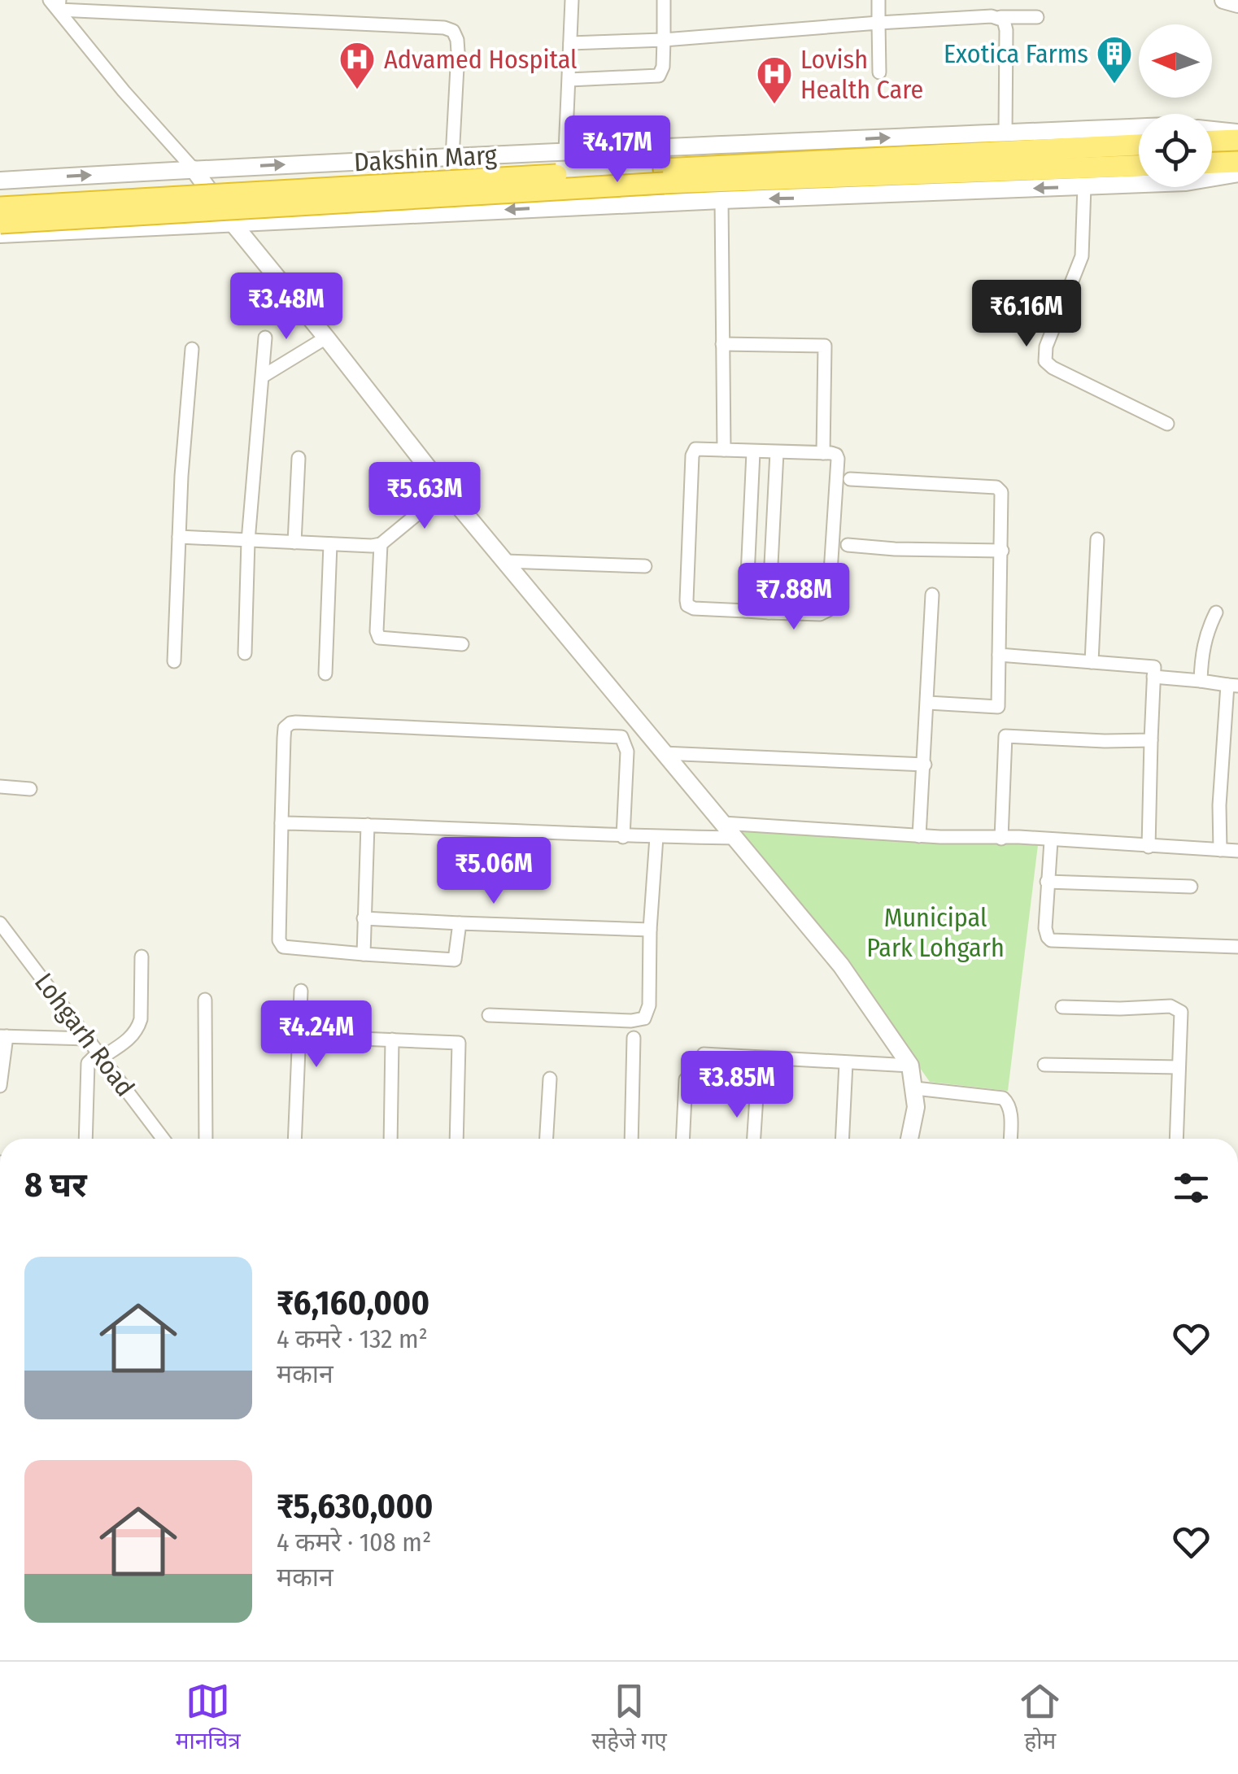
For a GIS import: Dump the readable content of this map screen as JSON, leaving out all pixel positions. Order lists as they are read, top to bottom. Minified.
{"streets":{"highway":["Dakshin Marg"],"street":["Lohgarh Road"]},"parks":["Municipal Park Lohgarh"],"places":{"building":["Exotica Farms"],"hospital":["Advamed Hospital","Lovish Health Care"]},"north":"left","page":{"price":["₹4.17M","₹3.48M","₹6.16M","₹5.63M","₹7.88M","₹5.06M","₹4.24M","₹3.85M"],"heading":"8 घर","list":[{"name":"₹6,160,000","note":"4 कमरे · 132 m² · मकान"},{"name":"₹5,630,000","note":"4 कमरे · 108 m² · मकान"}],"tabs":["मानचित्र","सहेजे गए","होम"]}}
